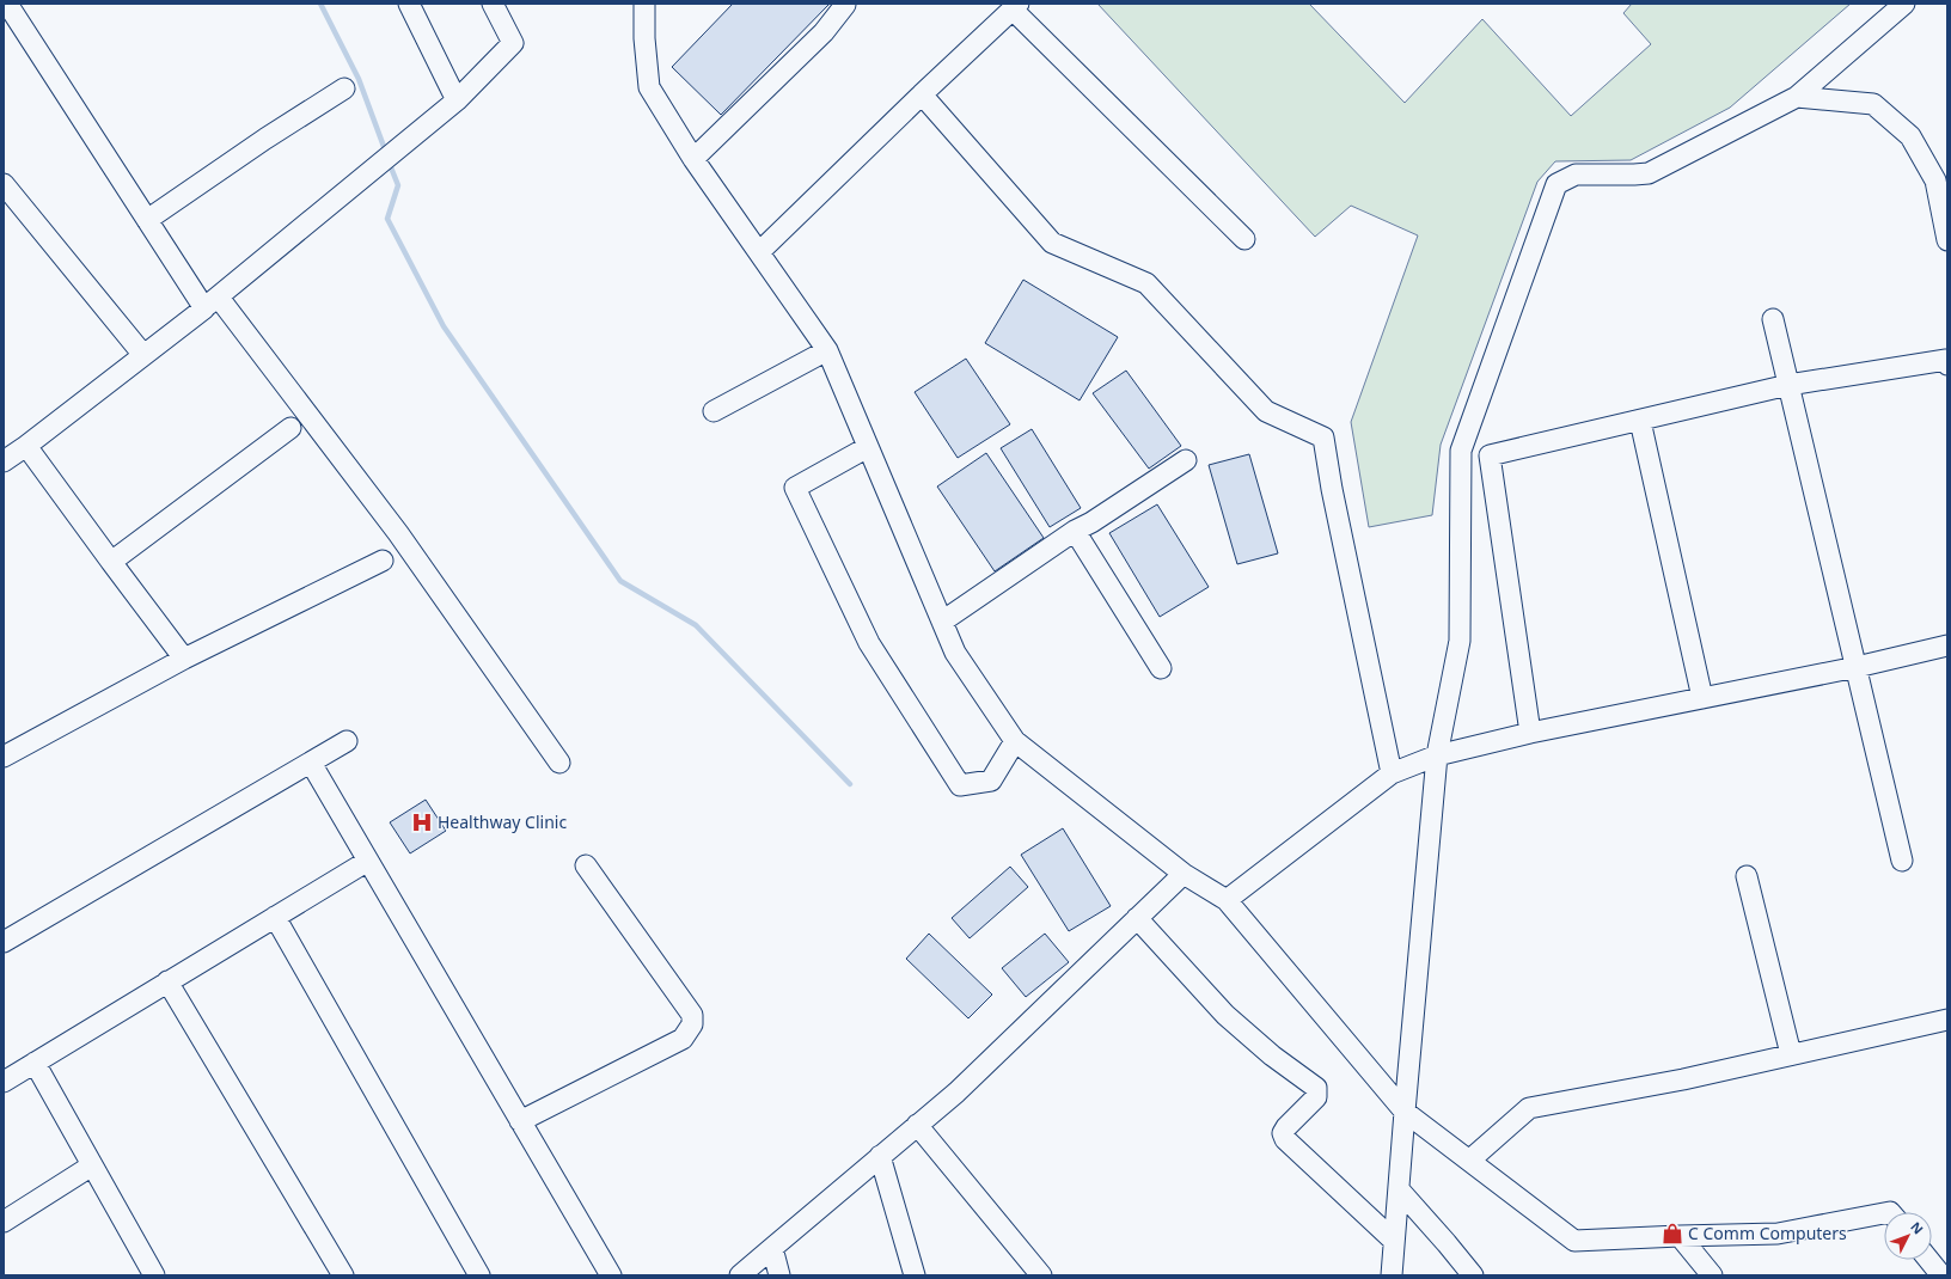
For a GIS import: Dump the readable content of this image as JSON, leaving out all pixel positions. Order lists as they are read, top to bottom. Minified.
{"places":{"hospital":["Healthway Clinic"],"shop":["C Comm Computers"]},"north":"top right"}
